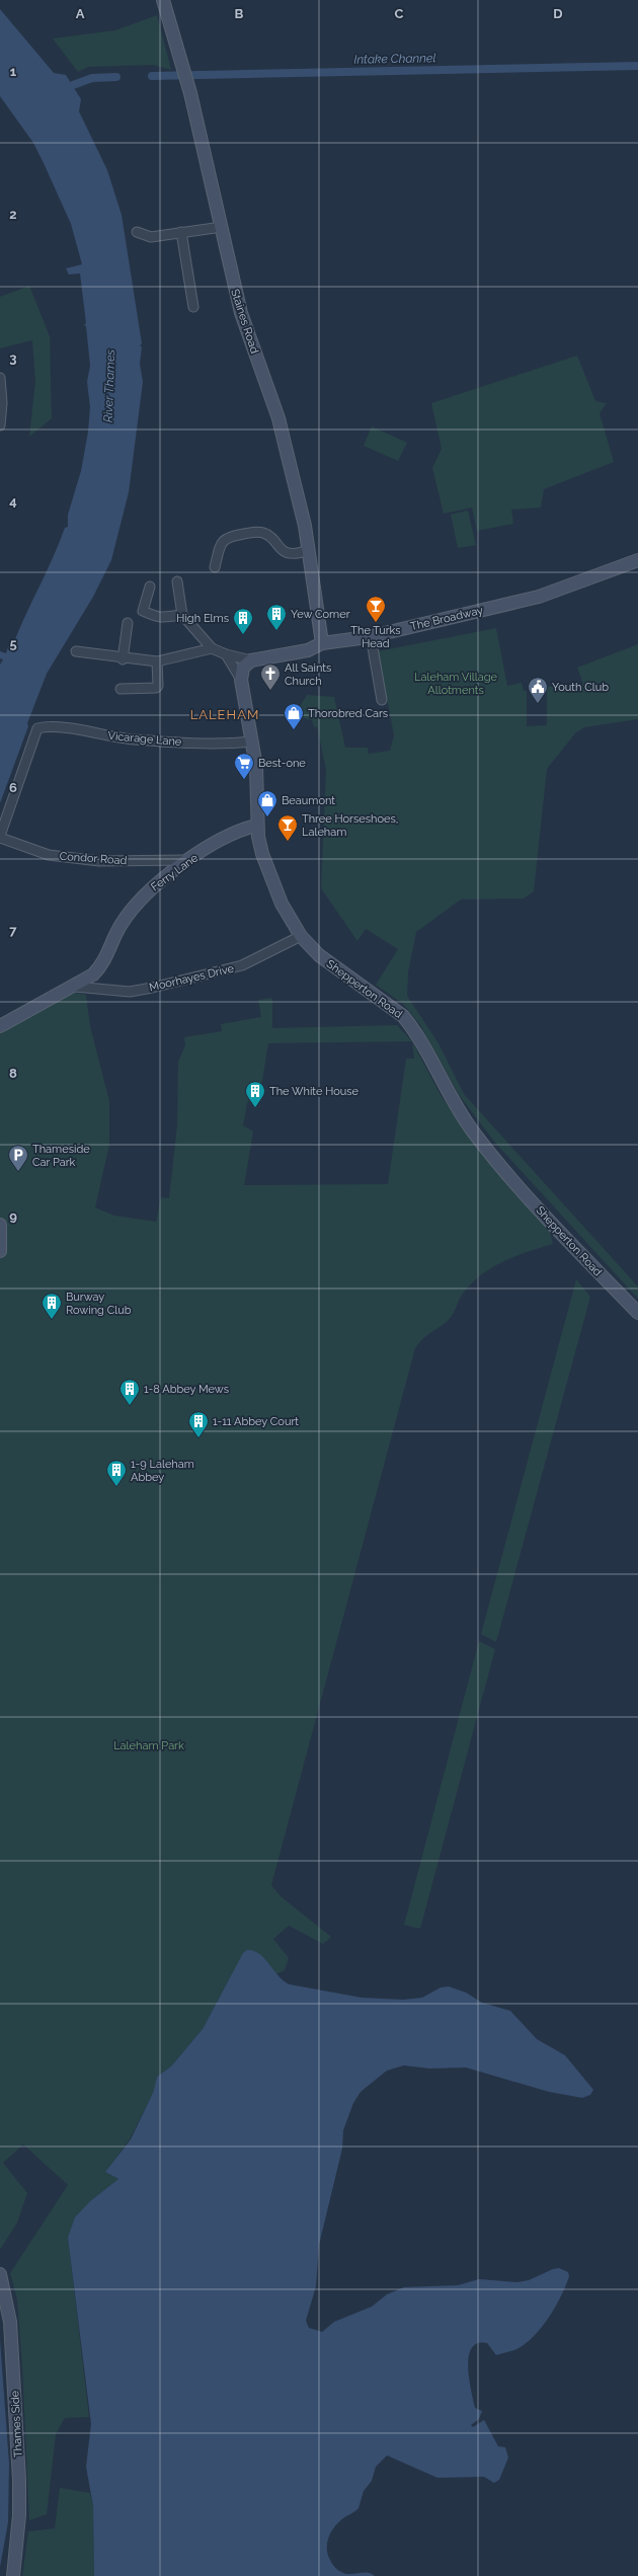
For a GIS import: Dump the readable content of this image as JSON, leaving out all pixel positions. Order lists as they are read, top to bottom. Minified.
{"streets":{"main road":["Staines Road","The Broadway","Ferry Lane","Shepperton Road","Thames Side"],"street":["Vicarage Lane","Condor Road","Moorhayes Drive"]},"crossings":[["Staines Road","The Broadway"],["The Broadway","Shepperton Road"],["Vicarage Lane","Condor Road"],["Vicarage Lane","Shepperton Road"],["Condor Road","Ferry Lane"],["Ferry Lane","Moorhayes Drive"],["Ferry Lane","Shepperton Road"],["Moorhayes Drive","Shepperton Road"]],"districts":["LALEHAM"],"water":["Intake Channel","River Thames"],"parks":["Laleham Village Allotments","Laleham Park"],"places":{"bar":["The Turks Head","Three Horseshoes, Laleham"],"building":["Yew Corner","High Elms","The White House","Burway Rowing Club","1-8 Abbey Mews","1-11 Abbey Court","1-9 Laleham Abbey"],"church":["All Saints Church"],"public building":["Youth Club"],"shop":["Thorobred Cars","Beaumont"],"supermarket":["Best-one"],"parking":["Thameside Car Park"]},"grid":{"columns":["A","B","C","D"],"rows":["1","2","3","4","5","6","7","8","9"]}}
